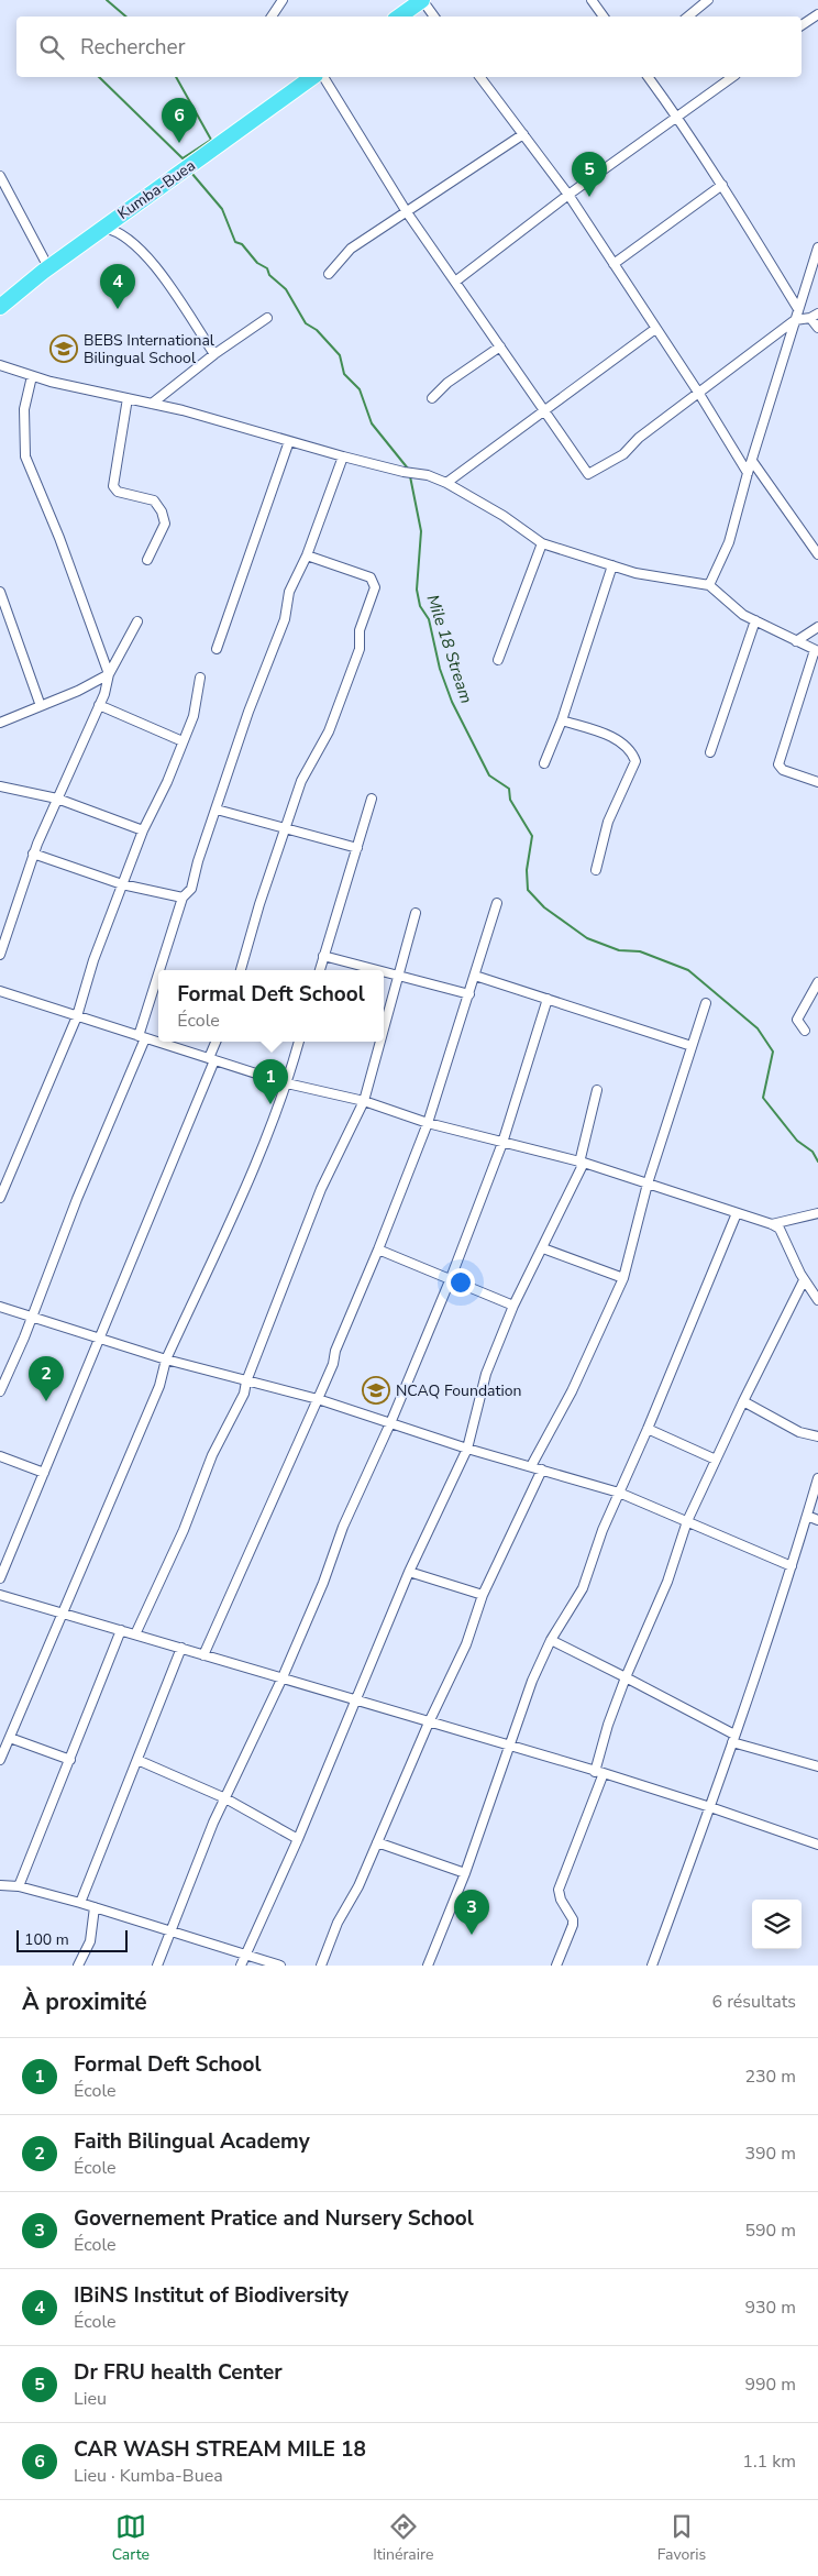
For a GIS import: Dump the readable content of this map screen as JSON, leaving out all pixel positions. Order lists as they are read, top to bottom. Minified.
{"streets":{"highway":["Kumba-Buea"]},"water":["Mile 18 Stream"],"places":{"school or university":["BEBS International Bilingual School","NCAQ Foundation"]},"scale_bar":"100 m","page":{"search":"Rechercher","pins":["6","5","4","1","2","3"],"popup":["Formal Deft School","École"],"scale":"100 m","heading":["À proximité","6 résultats"],"list":[{"mark":"1","name":"Formal Deft School","note":"École","value":"230 m"},{"mark":"2","name":"Faith Bilingual Academy","note":"École","value":"390 m"},{"mark":"3","name":"Governement Pratice and Nursery School","note":"École","value":"590 m"},{"mark":"4","name":"IBiNS Institut of Biodiversity","note":"École","value":"930 m"},{"mark":"5","name":"Dr FRU health Center","note":"Lieu","value":"990 m"},{"mark":"6","name":"CAR WASH STREAM MILE 18","note":"Lieu · Kumba-Buea","value":"1.1 km"}],"nav":["Carte","Itinéraire","Favoris"]}}
